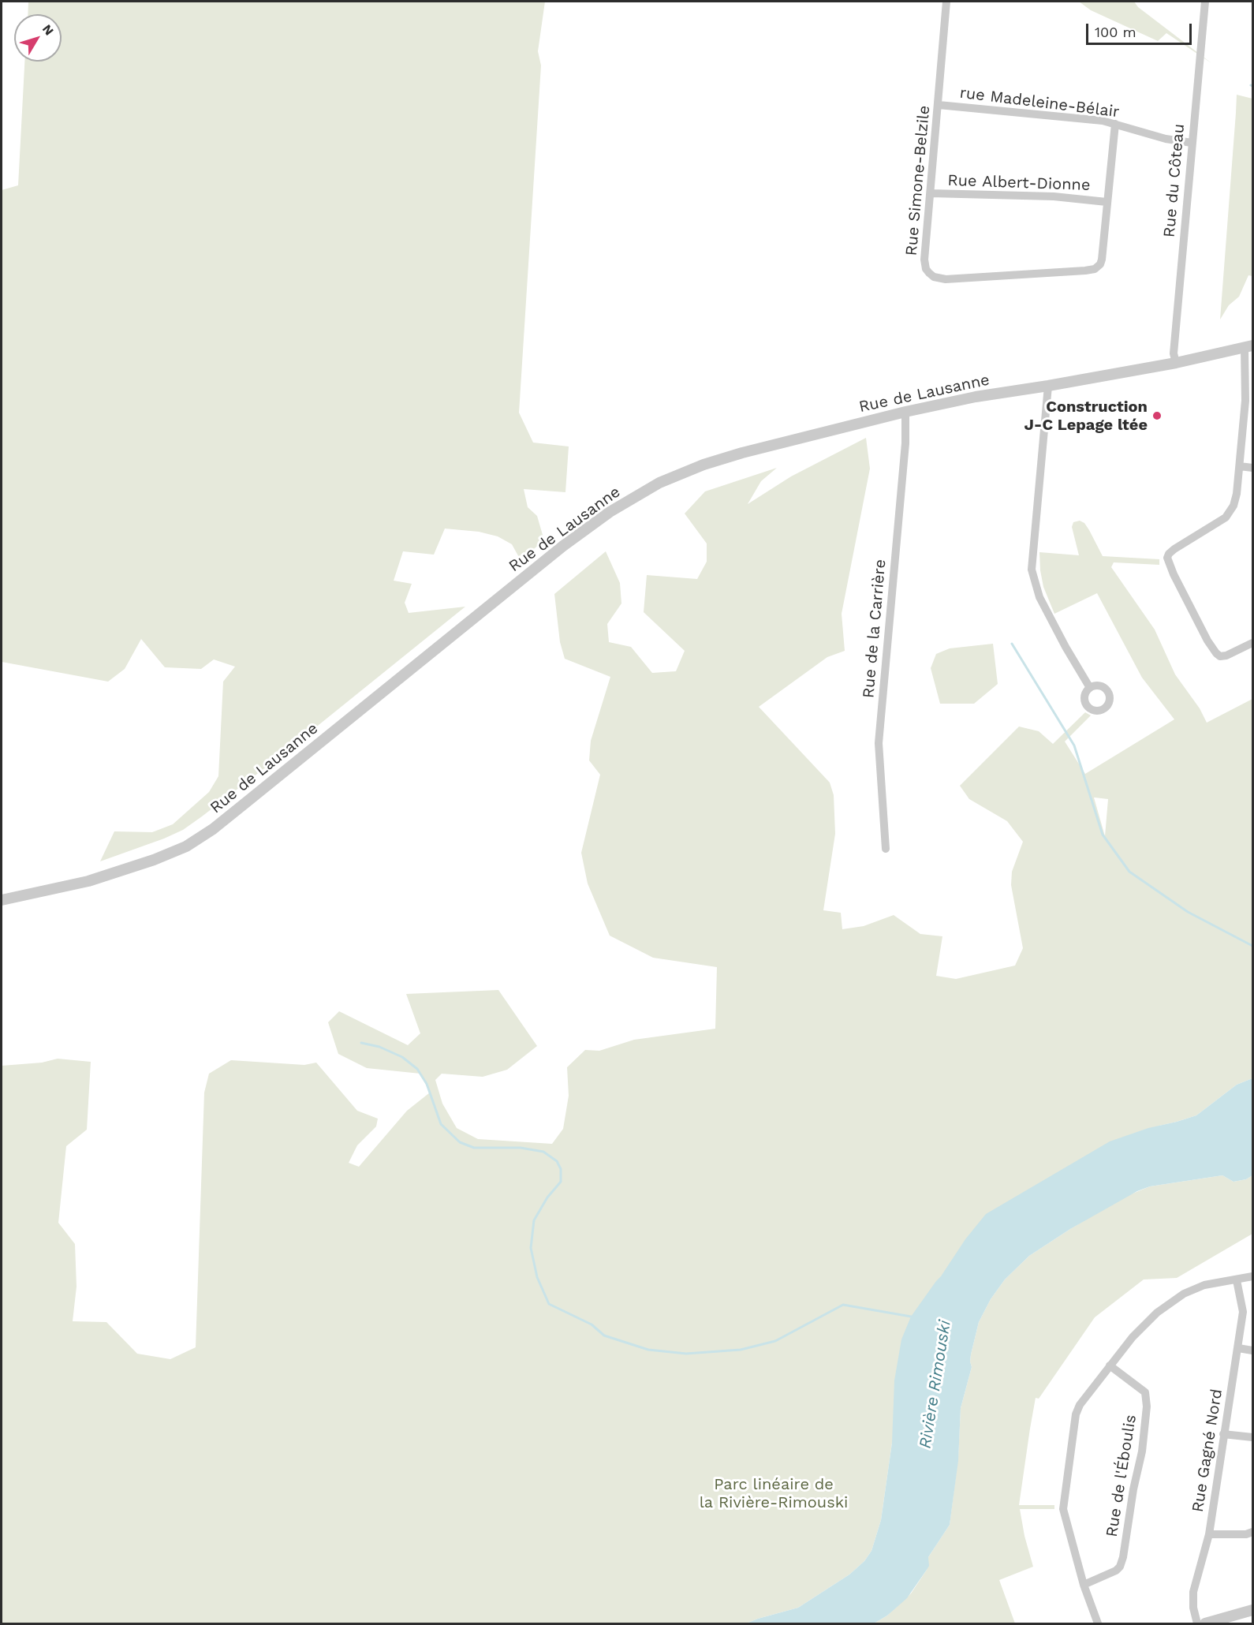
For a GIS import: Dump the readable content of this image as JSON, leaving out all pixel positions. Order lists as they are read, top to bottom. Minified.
{"streets":{"street":["rue Madeleine-Bélair","Rue Simone-Belzile","Rue du Côteau","Rue Albert-Dionne","Rue de Lausanne","Rue de la Carrière","Rue Gagné Nord","Rue de l'Éboulis"]},"crossings":[["rue Madeleine-Bélair","Rue Simone-Belzile"],["rue Madeleine-Bélair","Rue du Côteau"],["Rue Simone-Belzile","Rue Albert-Dionne"],["Rue du Côteau","Rue de Lausanne"],["Rue de Lausanne","Rue de la Carrière"]],"water":["Rivière Rimouski"],"parks":["Parc linéaire de la Rivière-Rimouski"],"places":["Construction J-C Lepage ltée"],"scale_bar":"100 m","north":"top right"}
